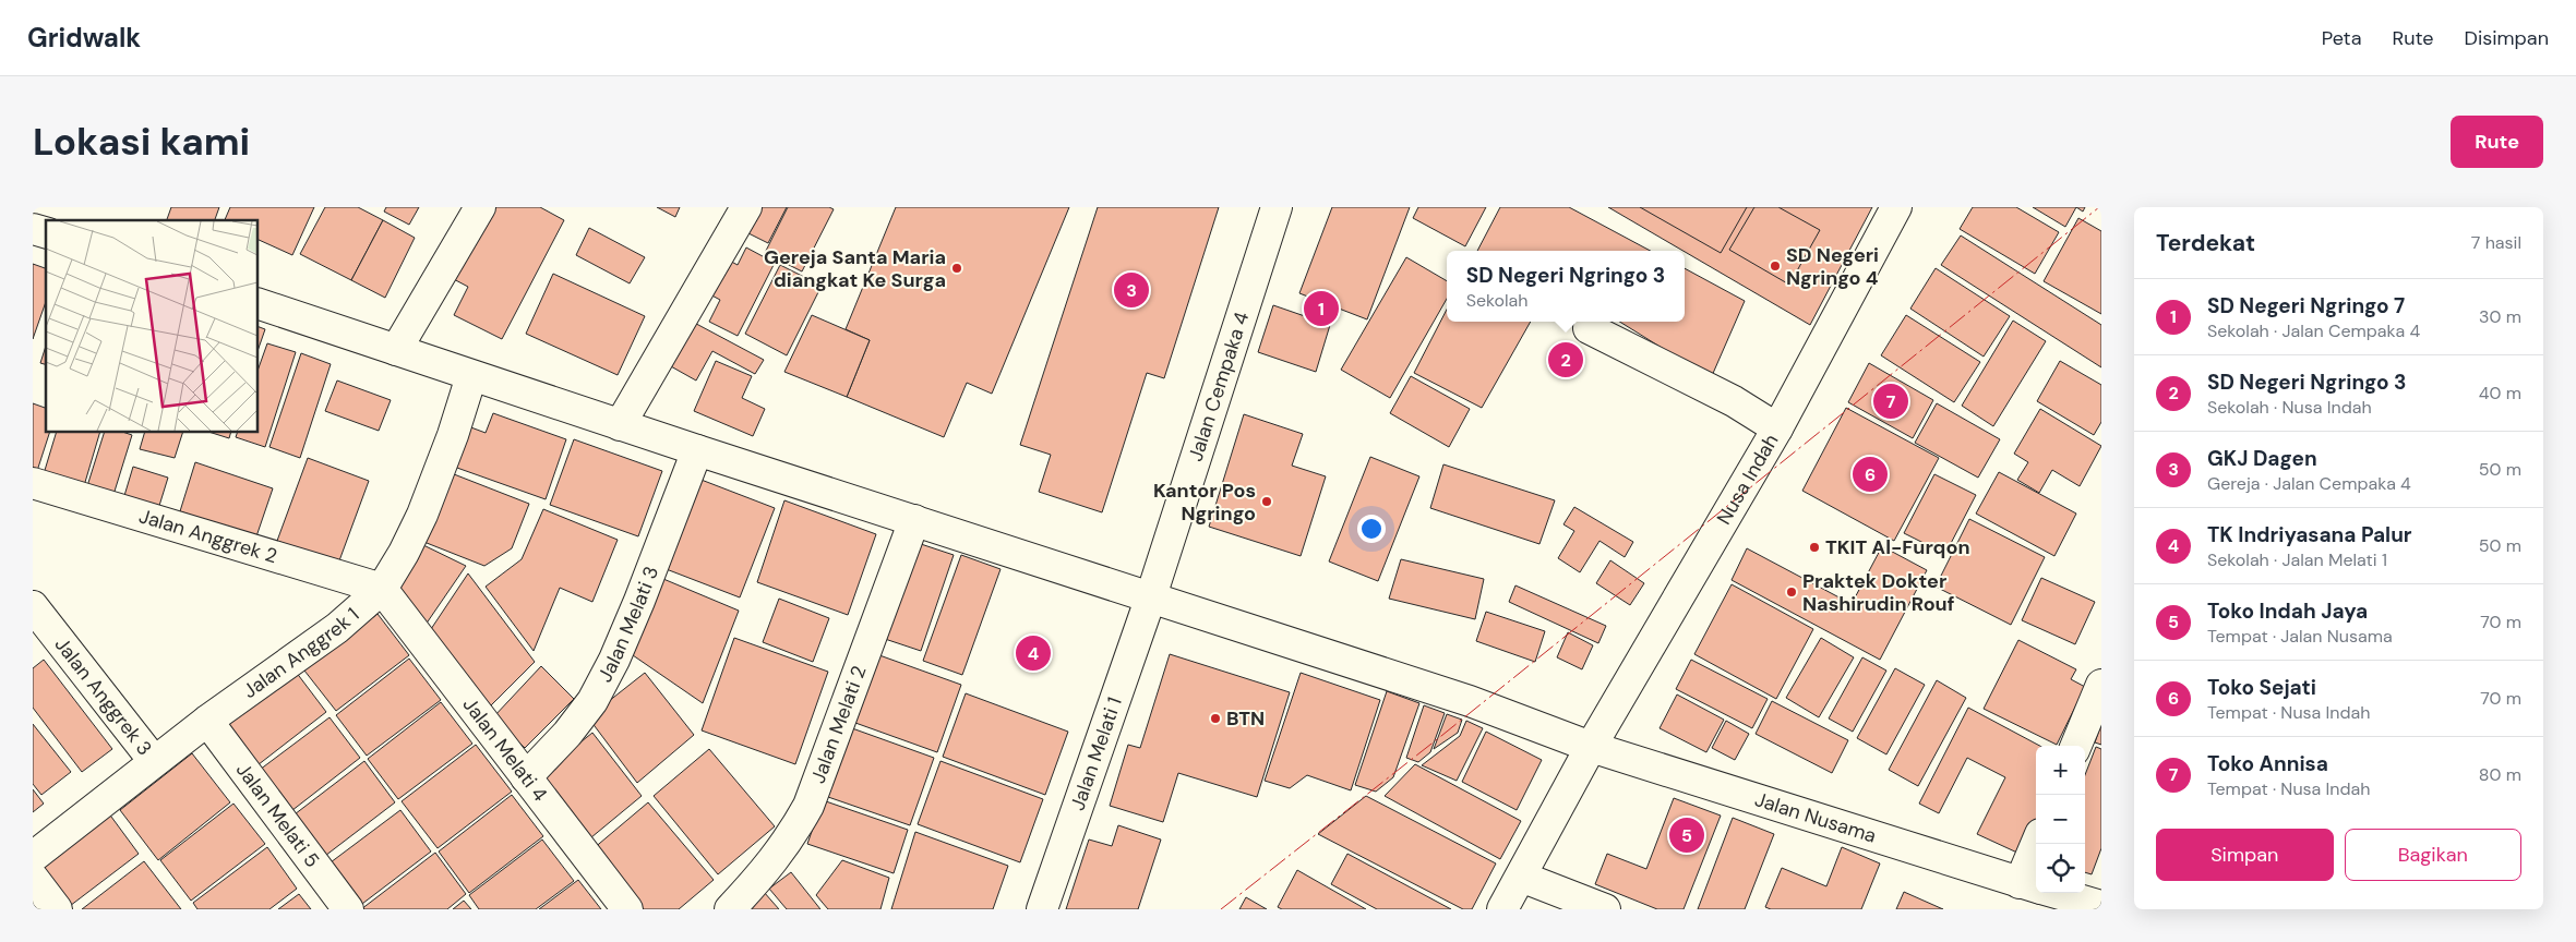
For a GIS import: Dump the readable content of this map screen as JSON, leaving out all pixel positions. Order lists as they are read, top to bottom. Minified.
{"streets":{"street":["Jalan Cempaka 4","Nusa Indah","Jalan Anggrek 2","Jalan Melati 3","Jalan Anggrek 1","Jalan Anggrek 3","Jalan Melati 2","Jalan Melati 4","Jalan Melati 1","Jalan Melati 5","Jalan Nusama"]},"crossings":[["Jalan Cempaka 4","Jalan Melati 1"],["Jalan Cempaka 4","Jalan Nusama"],["Nusa Indah","Jalan Nusama"],["Jalan Anggrek 2","Jalan Anggrek 1"],["Jalan Anggrek 2","Jalan Melati 4"],["Jalan Melati 3","Jalan Melati 4"],["Jalan Melati 3","Jalan Nusama"],["Jalan Anggrek 1","Jalan Anggrek 3"],["Jalan Anggrek 1","Jalan Melati 4"],["Jalan Anggrek 1","Jalan Melati 5"],["Jalan Anggrek 1","Jalan Nusama"],["Jalan Melati 2","Jalan Nusama"],["Jalan Melati 1","Jalan Nusama"]],"places":["SD Negeri Ngringo 4","Gereja Santa Maria diangkat Ke Surga","Kantor Pos Ngringo","TKIT Al-Furqon","Praktek Dokter Nashirudin Rouf","BTN"],"page":{"header":"Gridwalk","nav":["Peta","Rute","Disimpan"],"buttons":["Rute",["Simpan","Bagikan"]],"title":"Lokasi kami","heading":["Terdekat","7 hasil"],"popup":["SD Negeri Ngringo 3","Sekolah"],"pins":["3","1","2","7","6","4","5"],"list":[{"mark":"1","name":"SD Negeri Ngringo 7","note":"Sekolah · Jalan Cempaka 4","value":"30 m"},{"mark":"2","name":"SD Negeri Ngringo 3","note":"Sekolah · Nusa Indah","value":"40 m"},{"mark":"3","name":"GKJ Dagen","note":"Gereja · Jalan Cempaka 4","value":"50 m"},{"mark":"4","name":"TK Indriyasana Palur","note":"Sekolah · Jalan Melati 1","value":"50 m"},{"mark":"5","name":"Toko Indah Jaya","note":"Tempat · Jalan Nusama","value":"70 m"},{"mark":"6","name":"Toko Sejati","note":"Tempat · Nusa Indah","value":"70 m"},{"mark":"7","name":"Toko Annisa","note":"Tempat · Nusa Indah","value":"80 m"}],"map_buttons":["+","−"]}}
